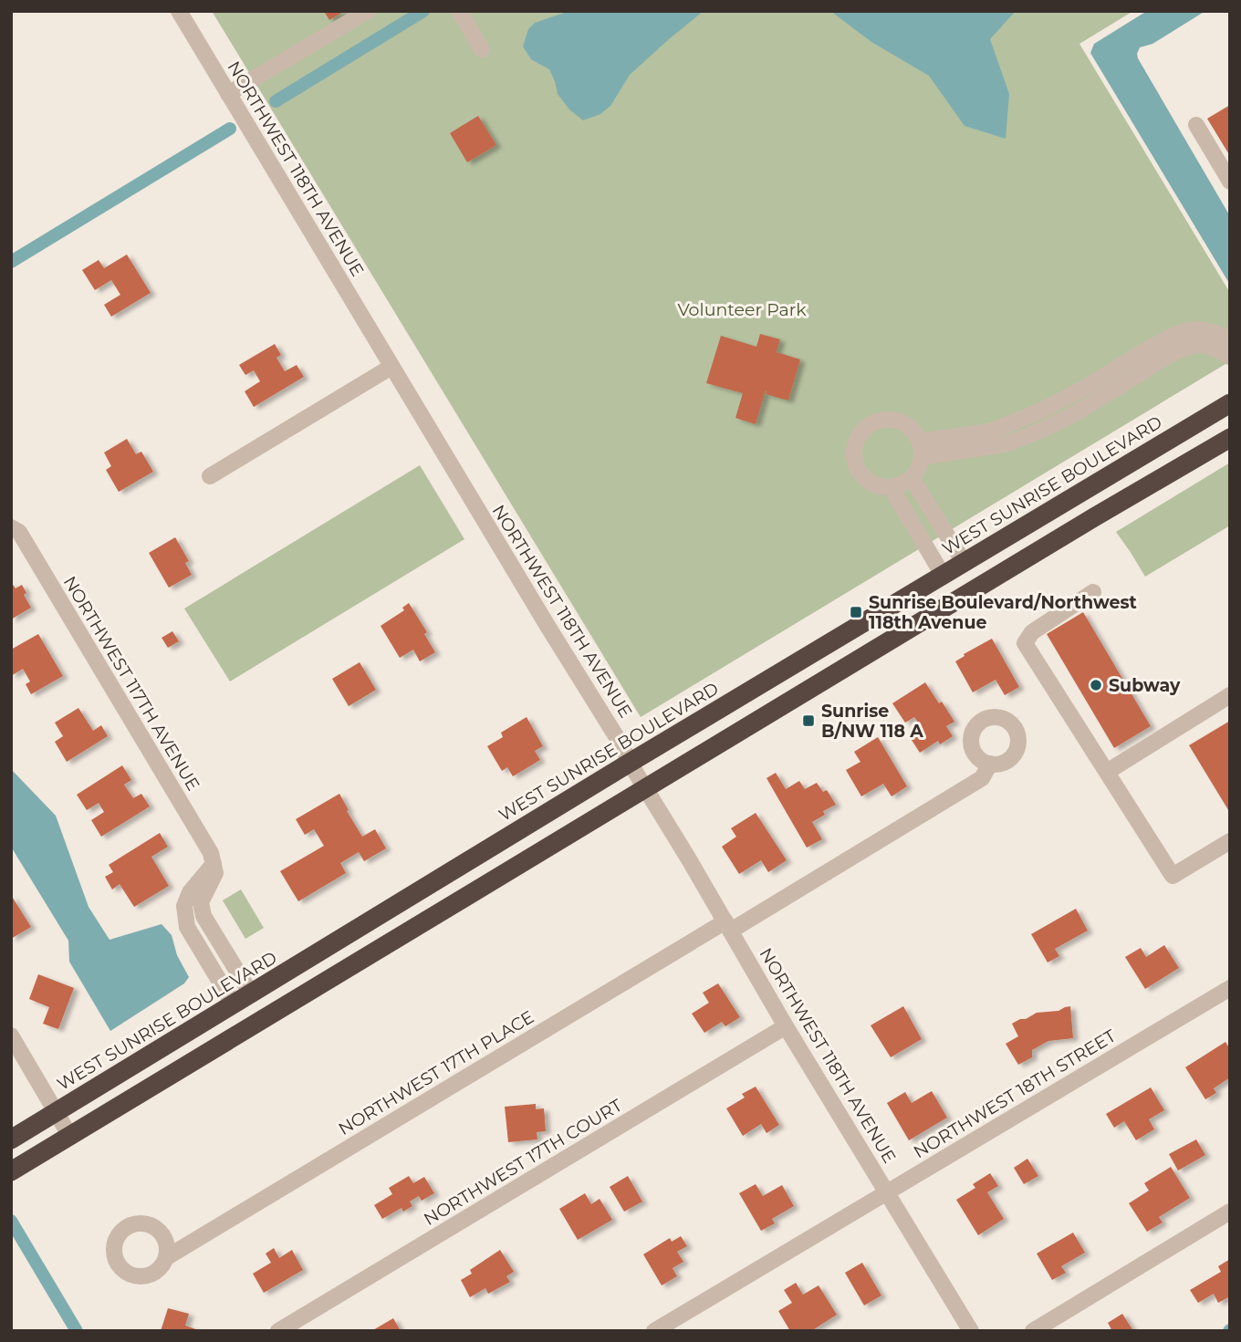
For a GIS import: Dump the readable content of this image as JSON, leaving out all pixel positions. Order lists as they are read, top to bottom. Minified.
{"streets":{"highway":["WEST SUNRISE BOULEVARD"],"street":["NORTHWEST 118TH AVENUE","NORTHWEST 117TH AVENUE","NORTHWEST 17TH PLACE","NORTHWEST 18TH STREET","NORTHWEST 17TH COURT"]},"crossings":[["NORTHWEST 118TH AVENUE","WEST SUNRISE BOULEVARD"],["NORTHWEST 118TH AVENUE","NORTHWEST 17TH PLACE"],["NORTHWEST 118TH AVENUE","NORTHWEST 18TH STREET"],["NORTHWEST 118TH AVENUE","NORTHWEST 17TH COURT"]],"parks":["Volunteer Park"],"places":{"transit":["Sunrise Boulevard/Northwest 118th Avenue","Sunrise B/NW 118 A"],"other":["Subway"]}}
